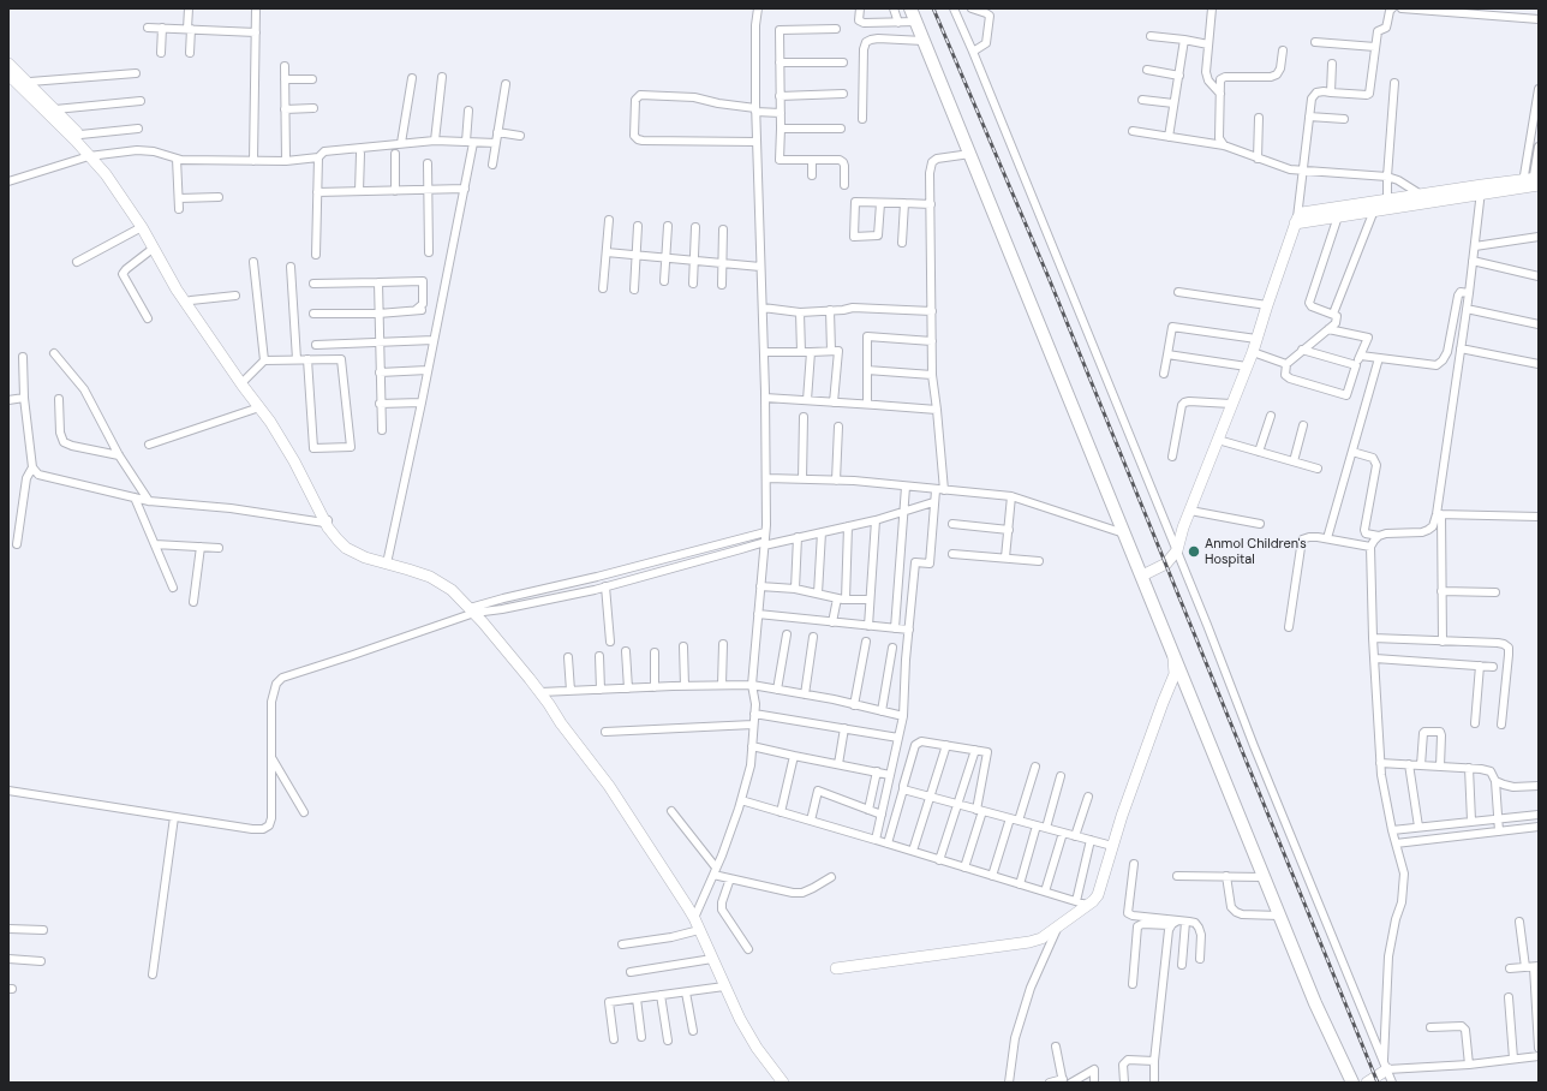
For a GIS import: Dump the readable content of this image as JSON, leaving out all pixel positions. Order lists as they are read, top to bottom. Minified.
{"places":["Anmol Children's Hospital"]}
